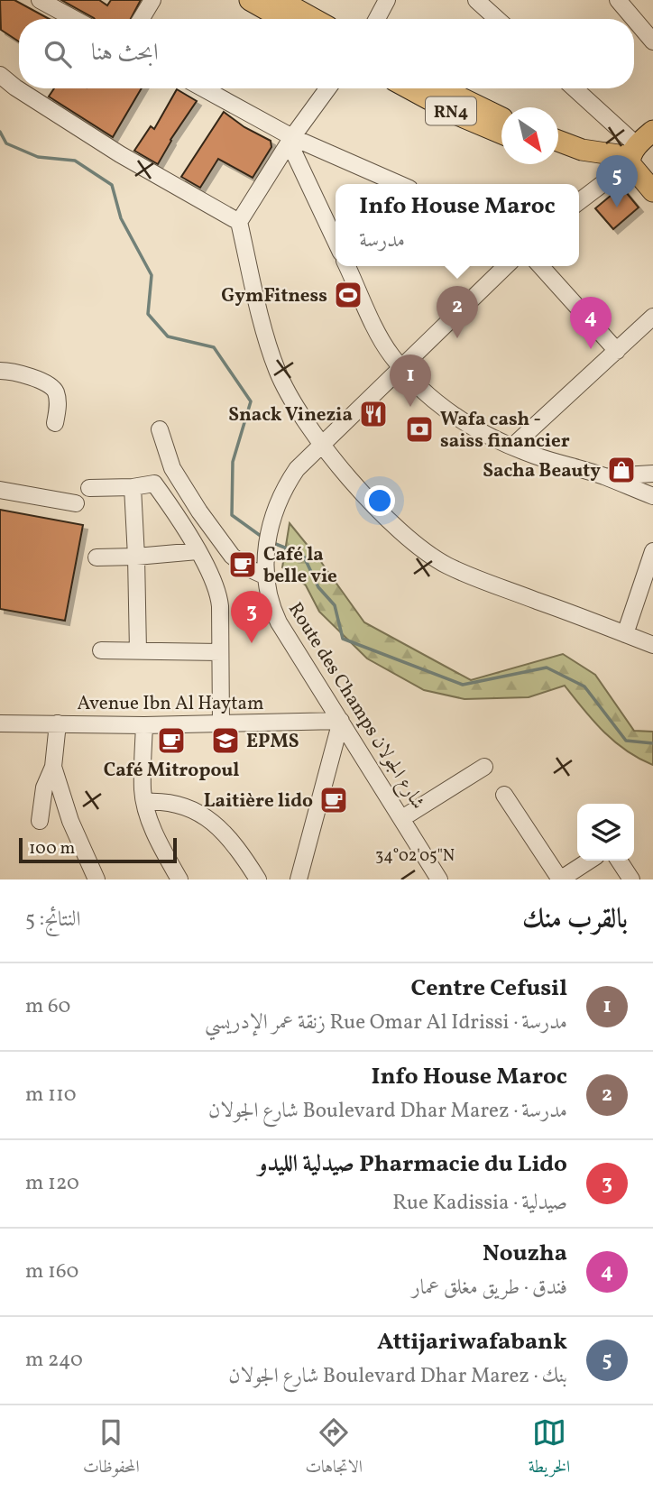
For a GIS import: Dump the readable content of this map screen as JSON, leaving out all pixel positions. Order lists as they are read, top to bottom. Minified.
{"streets":{"main road":["RN4"],"street":["Avenue Ibn Al Haytam","Route des Champs شارع الجولان"]},"crossings":[["Avenue Ibn Al Haytam","Route des Champs شارع الجولان"]],"places":{"sports":["GymFitness"],"restaurant":["Snack Vinezia"],"bank":["Wafa cash - saiss financier"],"shop":["Sacha Beauty"],"cafe":["Café la belle vie","Café Mitropoul","Laitière lido"],"school or university":["EPMS"]},"scale_bar":"100 m","north":"bottom right","page":{"search":"ابحث هنا","pins":["5","2","4","1","3"],"popup":["Info House Maroc","مدرسة"],"scale":"100 m","heading":["بالقرب منك","النتائج: 5"],"list":[{"mark":"1","name":"Centre Cefusil","note":"مدرسة · Rue Omar Al Idrissi زنقة عمر الإدريسي","value":"60 m"},{"mark":"2","name":"Info House Maroc","note":"مدرسة · Boulevard Dhar Marez شارع الجولان","value":"110 m"},{"mark":"3","name":"Pharmacie du Lido صيدلية الليدو","note":"صيدلية · Rue Kadissia","value":"120 m"},{"mark":"4","name":"Nouzha","note":"فندق · طريق مغلق عمار","value":"160 m"},{"mark":"5","name":"Attijariwafabank","note":"بنك · Boulevard Dhar Marez شارع الجولان","value":"240 m"}],"nav":["الخريطة","الاتجاهات","المحفوظات"]},"coordinates":["34°02'05\"N"]}
